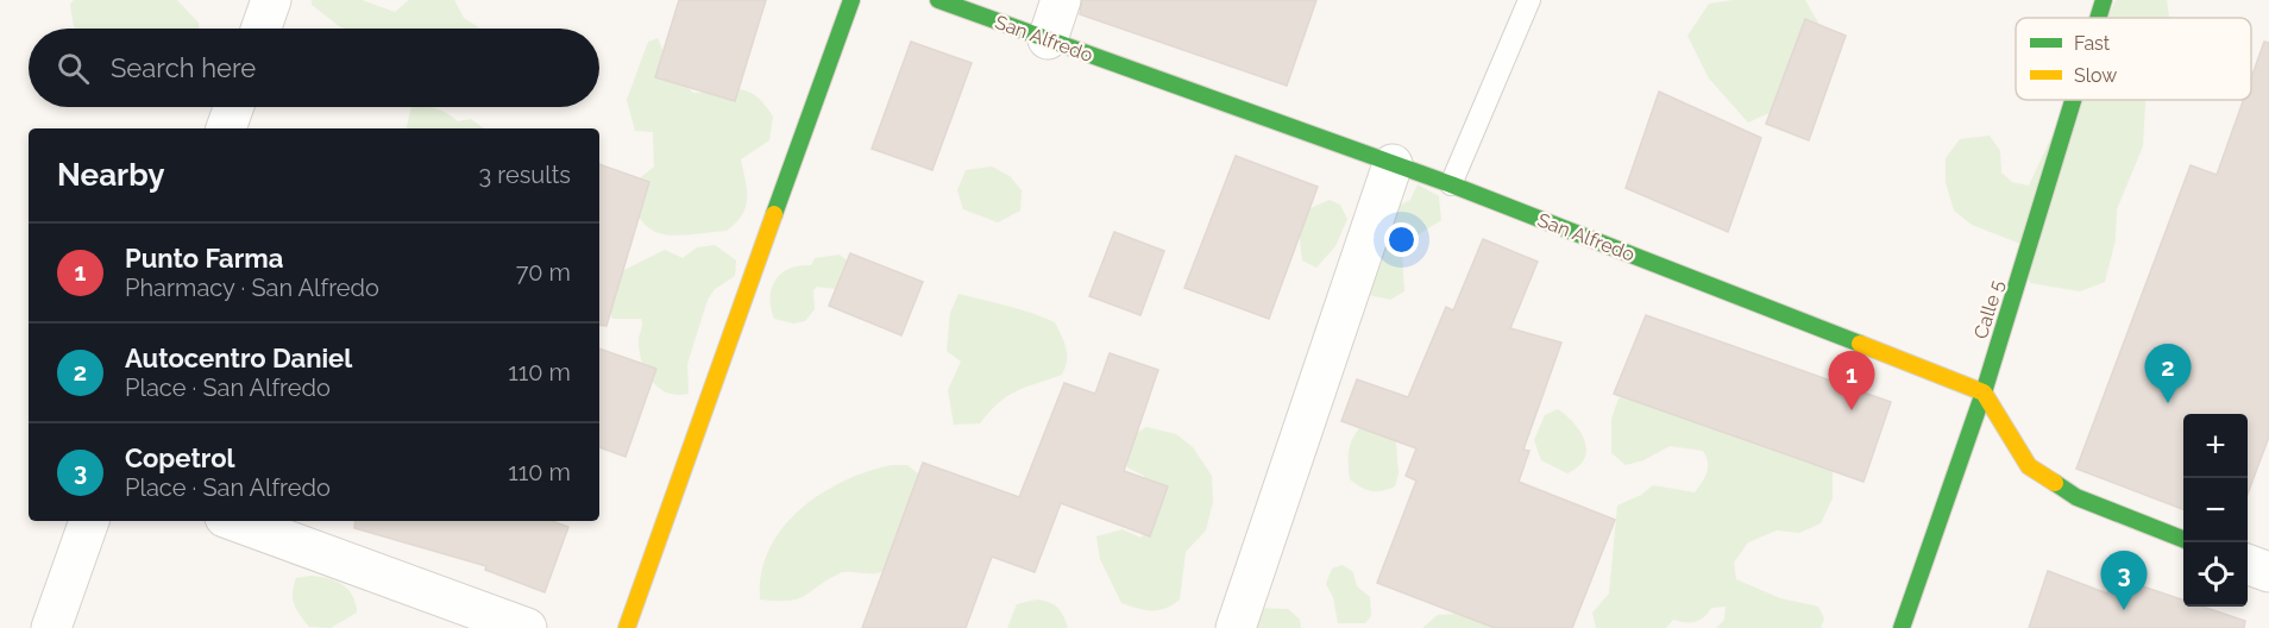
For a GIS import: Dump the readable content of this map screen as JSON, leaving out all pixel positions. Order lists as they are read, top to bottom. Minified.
{"streets":{"street":["San Alfredo","Calle 5"]},"crossings":[["San Alfredo","Calle 5"]],"legend":["Fast","Slow"],"page":{"search":"Search here","heading":["Nearby","3 results"],"list":[{"mark":"1","name":"Punto Farma","note":"Pharmacy · San Alfredo","value":"70 m"},{"mark":"2","name":"Autocentro Daniel","note":"Place · San Alfredo","value":"110 m"},{"mark":"3","name":"Copetrol","note":"Place · San Alfredo","value":"110 m"}],"pins":["2","1","3"],"map_buttons":["+","−"]}}
